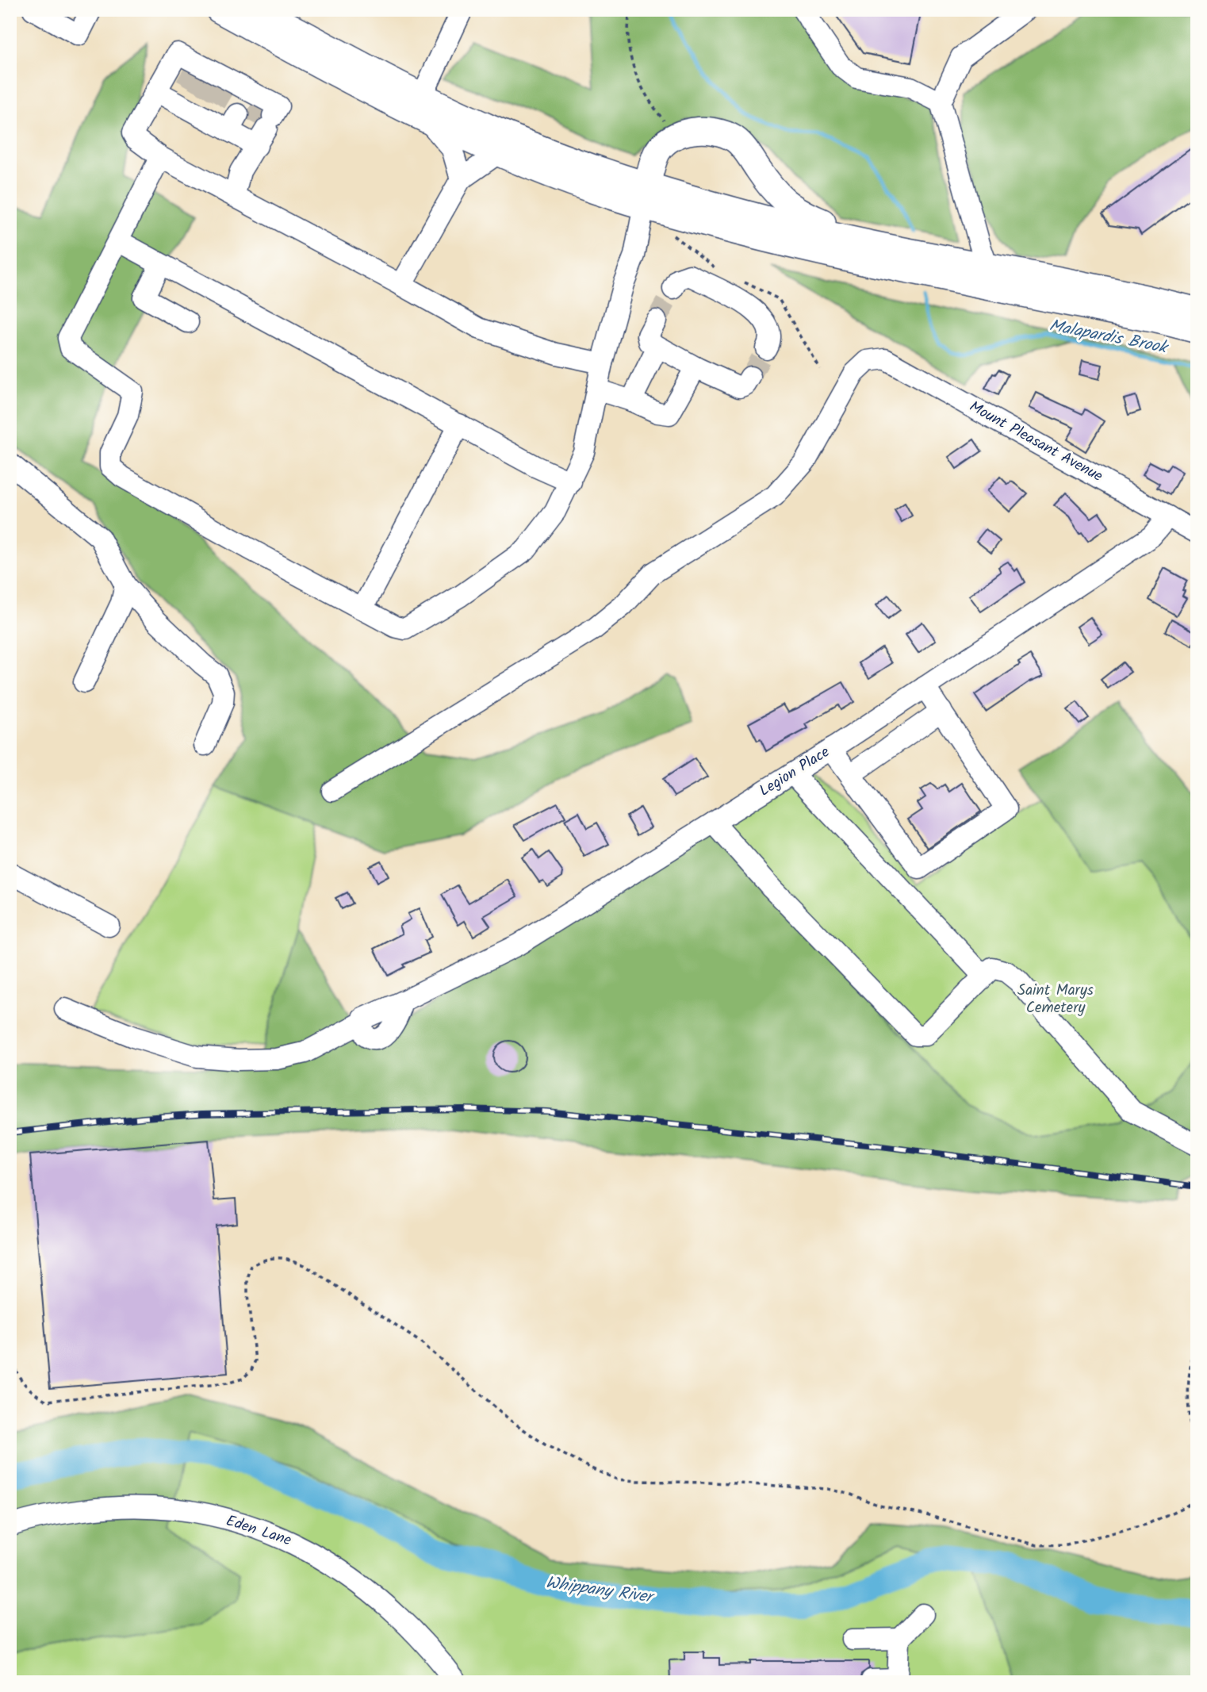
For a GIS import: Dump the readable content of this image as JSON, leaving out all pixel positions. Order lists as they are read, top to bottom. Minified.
{"streets":{"street":["Mount Pleasant Avenue","Legion Place","Eden Lane"]},"crossings":[["Mount Pleasant Avenue","Legion Place"]],"water":["Malapardis Brook","Whippany River"],"parks":["Saint Marys Cemetery"]}
